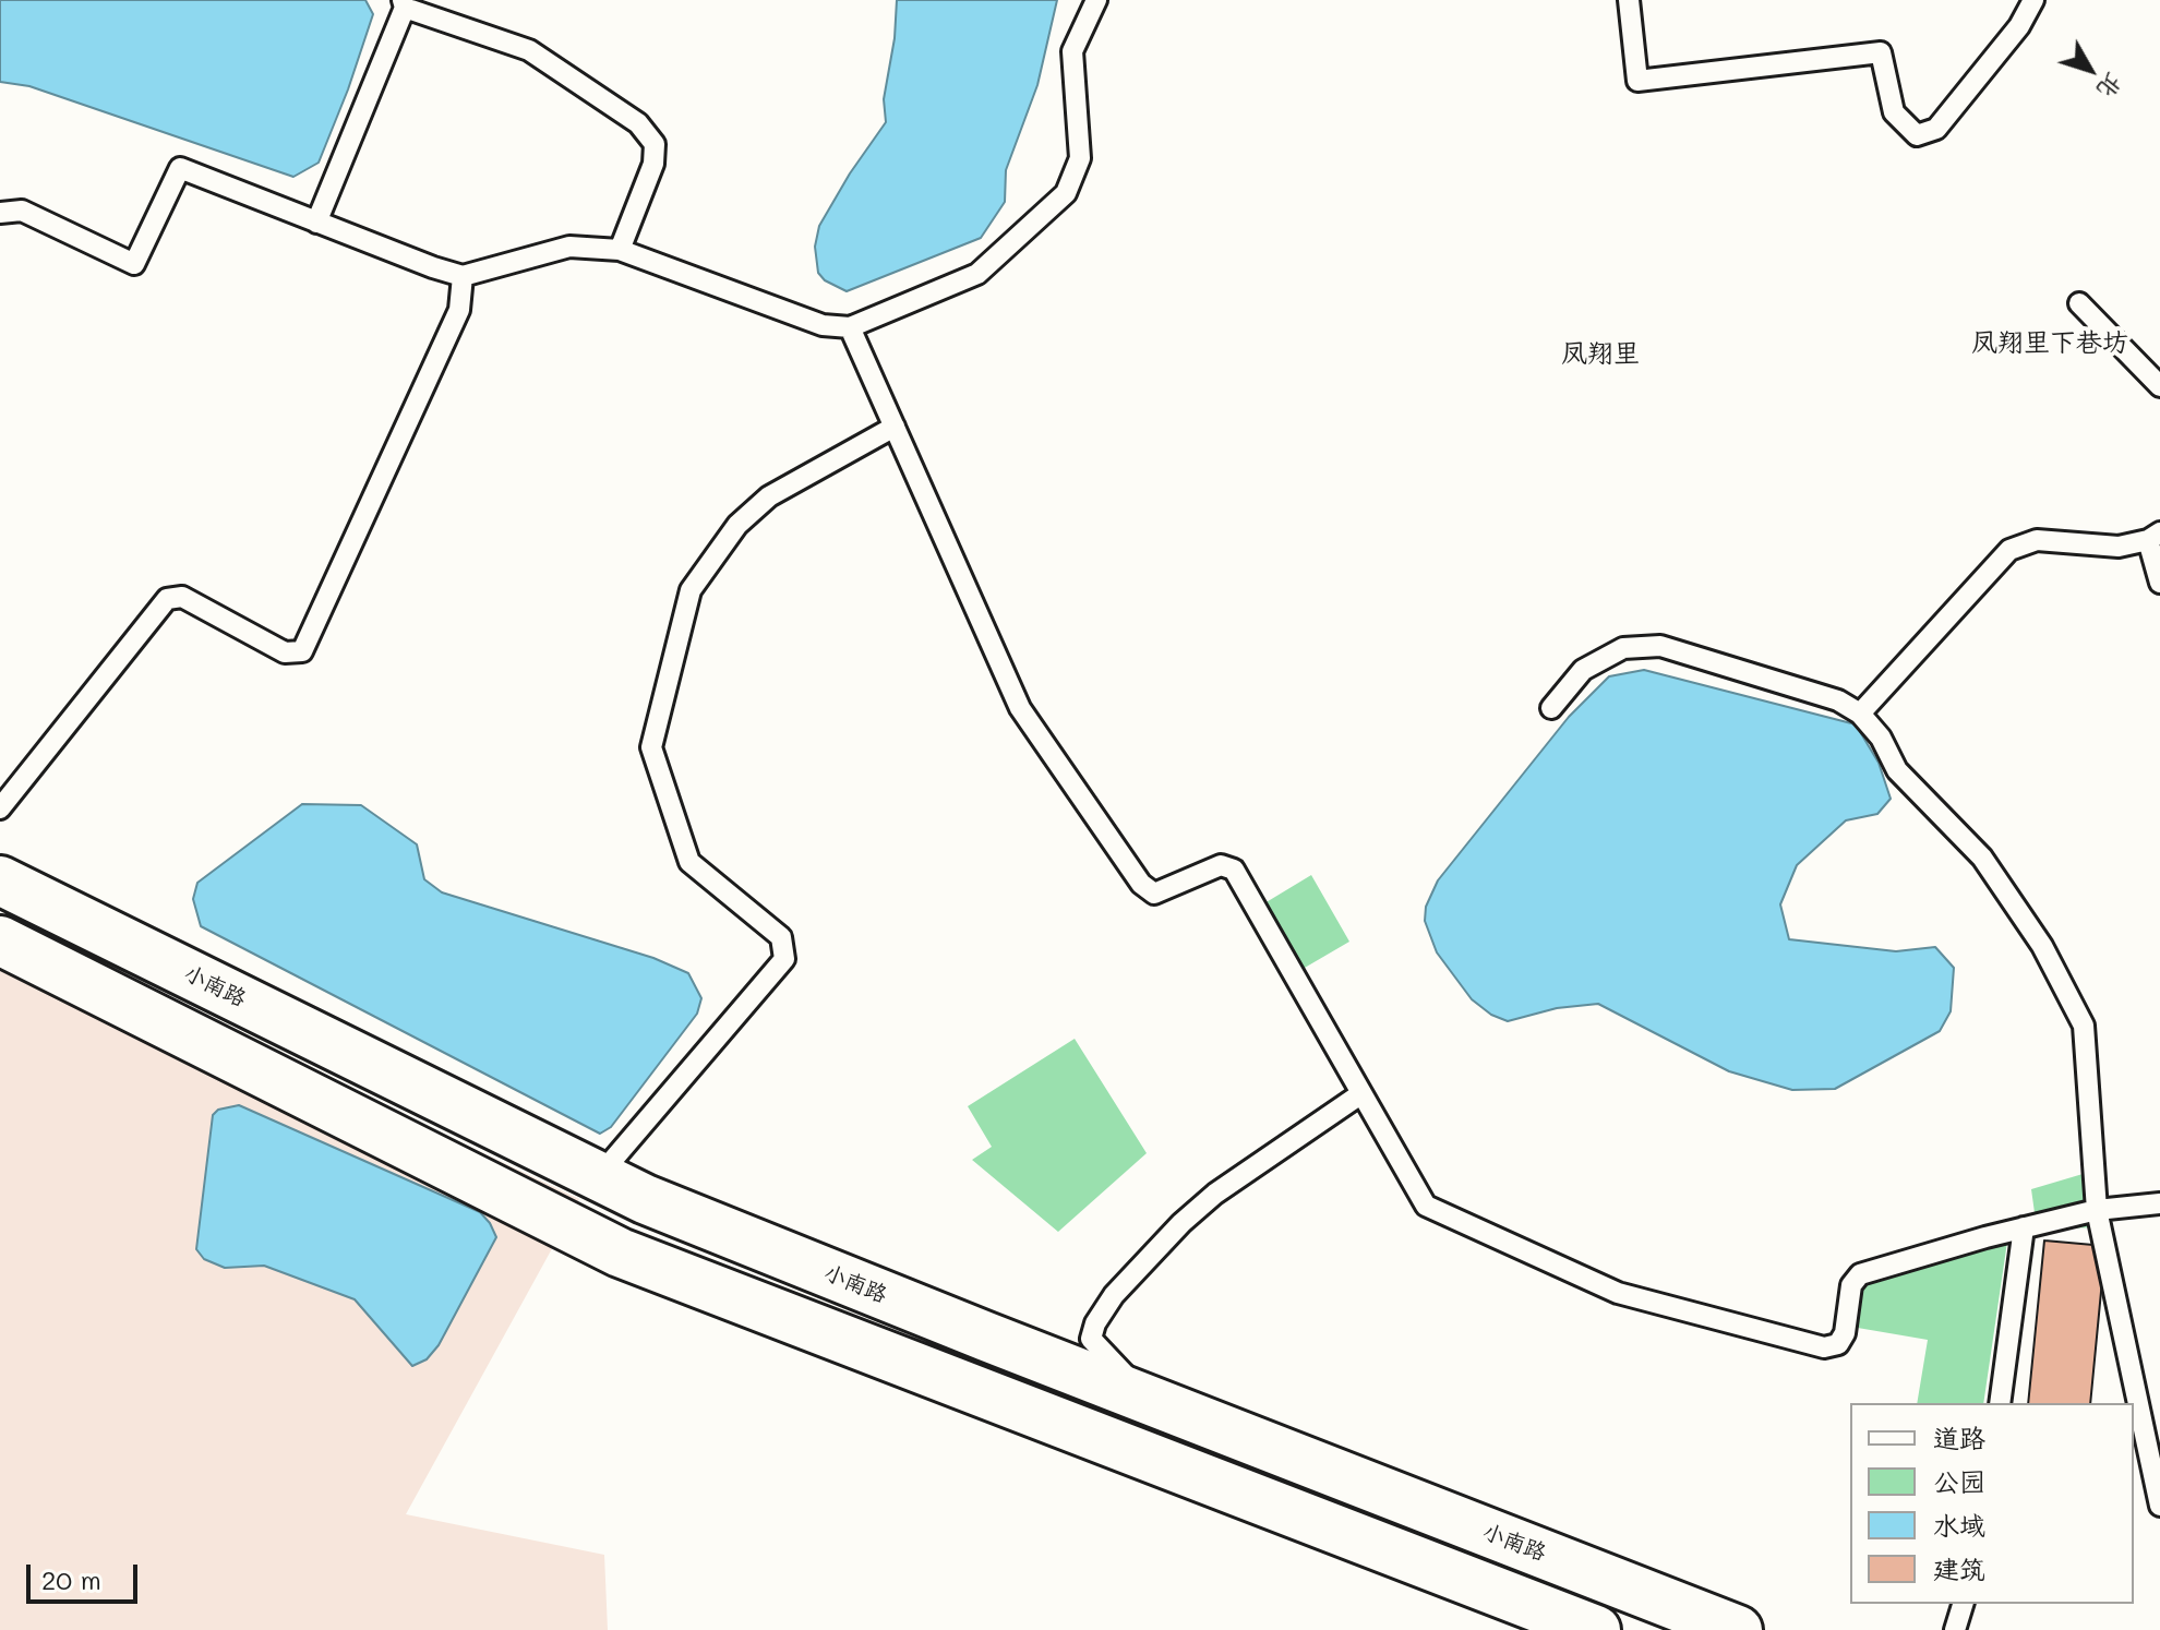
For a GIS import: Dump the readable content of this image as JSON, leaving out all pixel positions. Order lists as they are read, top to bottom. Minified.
{"streets":{"main road":["小南路"]},"districts":["凤翔里下巷坊","凤翔里"],"legend":["道路","公园","水域","建筑"],"scale_bar":"20 m","north":"bottom right"}
